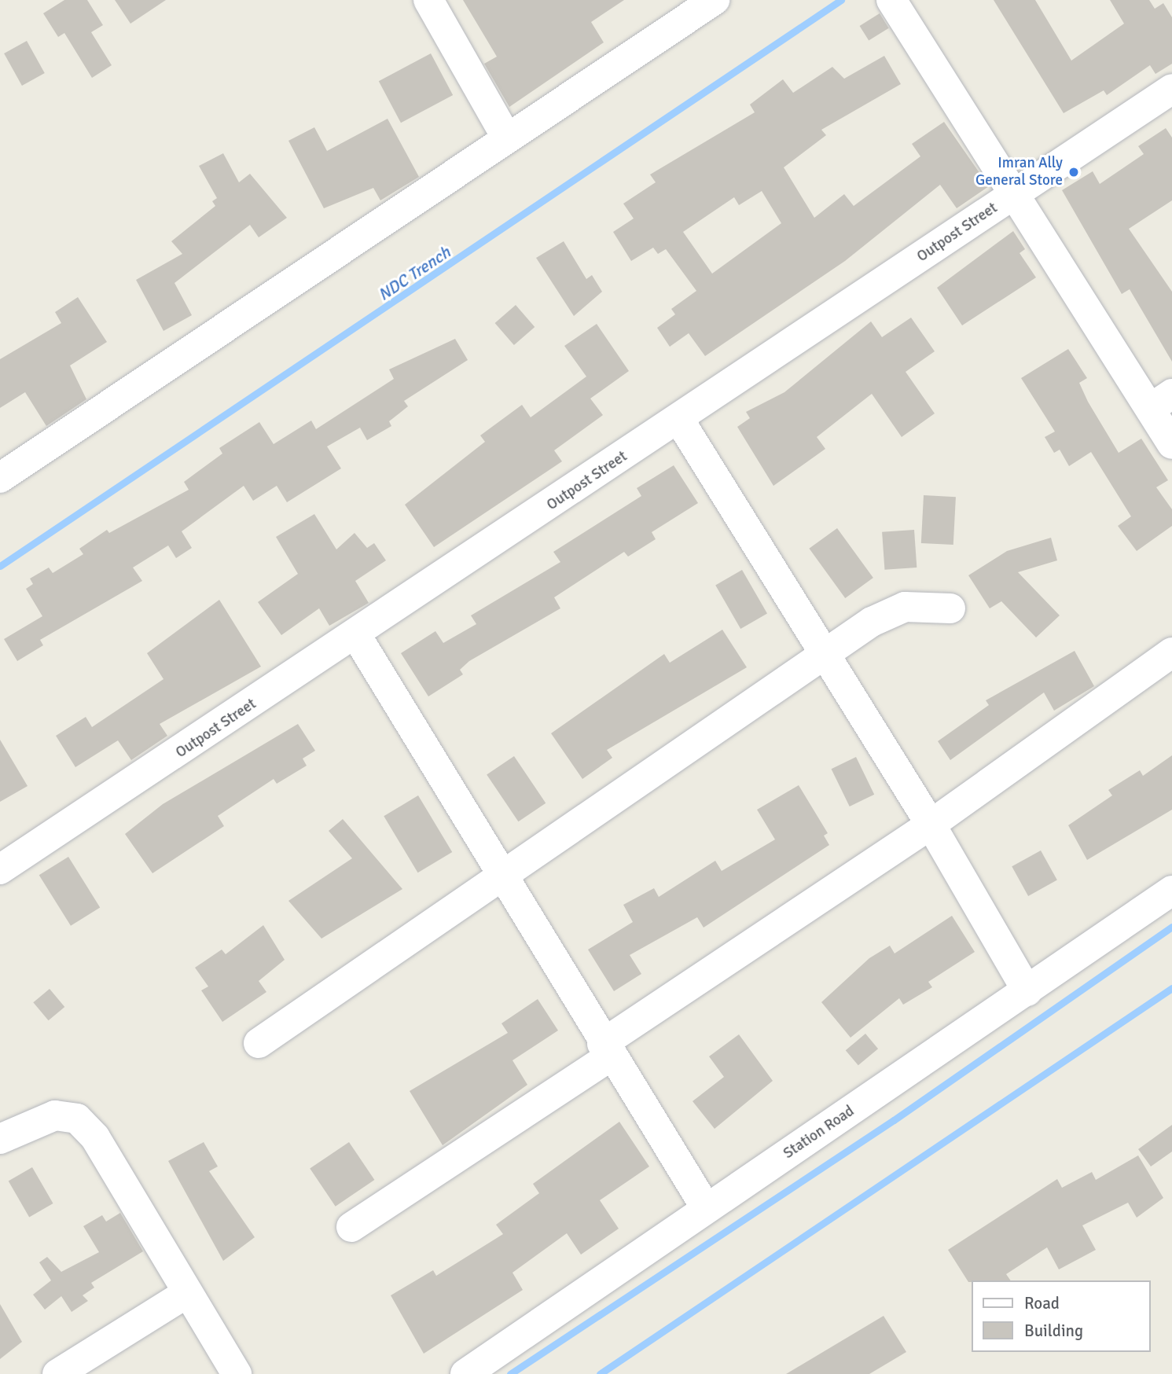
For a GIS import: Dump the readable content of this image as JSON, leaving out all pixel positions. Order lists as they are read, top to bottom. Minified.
{"streets":{"street":["Outpost Street","Station Road"]},"water":["NDC Trench"],"places":["Imran Ally General Store"],"legend":["Road","Building"]}
